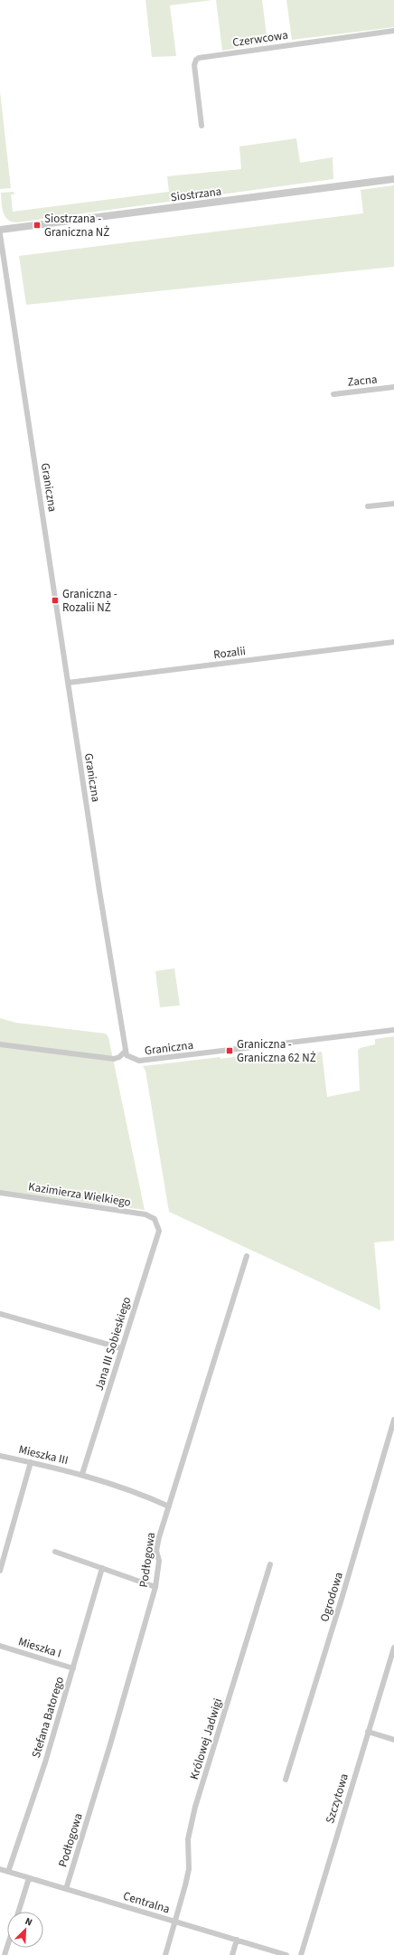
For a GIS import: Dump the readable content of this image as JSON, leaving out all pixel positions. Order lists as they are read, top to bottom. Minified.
{"streets":{"street":["Czerwcowa","Siostrzana","Zacna","Graniczna","Rozalii","Kazimierza Wielkiego","Jana III Sobieskiego","Mieszka III","Podłogowa","Ogrodowa","Mieszka I","Stefana Batorego","Królowej Jadwigi","Szczytowa","Centralna"]},"crossings":[["Graniczna","Rozalii"],["Kazimierza Wielkiego","Jana III Sobieskiego"],["Jana III Sobieskiego","Mieszka III"],["Mieszka III","Podłogowa"],["Podłogowa","Centralna"],["Mieszka I","Stefana Batorego"],["Stefana Batorego","Centralna"],["Królowej Jadwigi","Centralna"]],"places":{"transit":["Siostrzana - Graniczna NŻ","Graniczna - Rozalii NŻ","Graniczna - Graniczna 62 NŻ"]},"north":"top right"}
